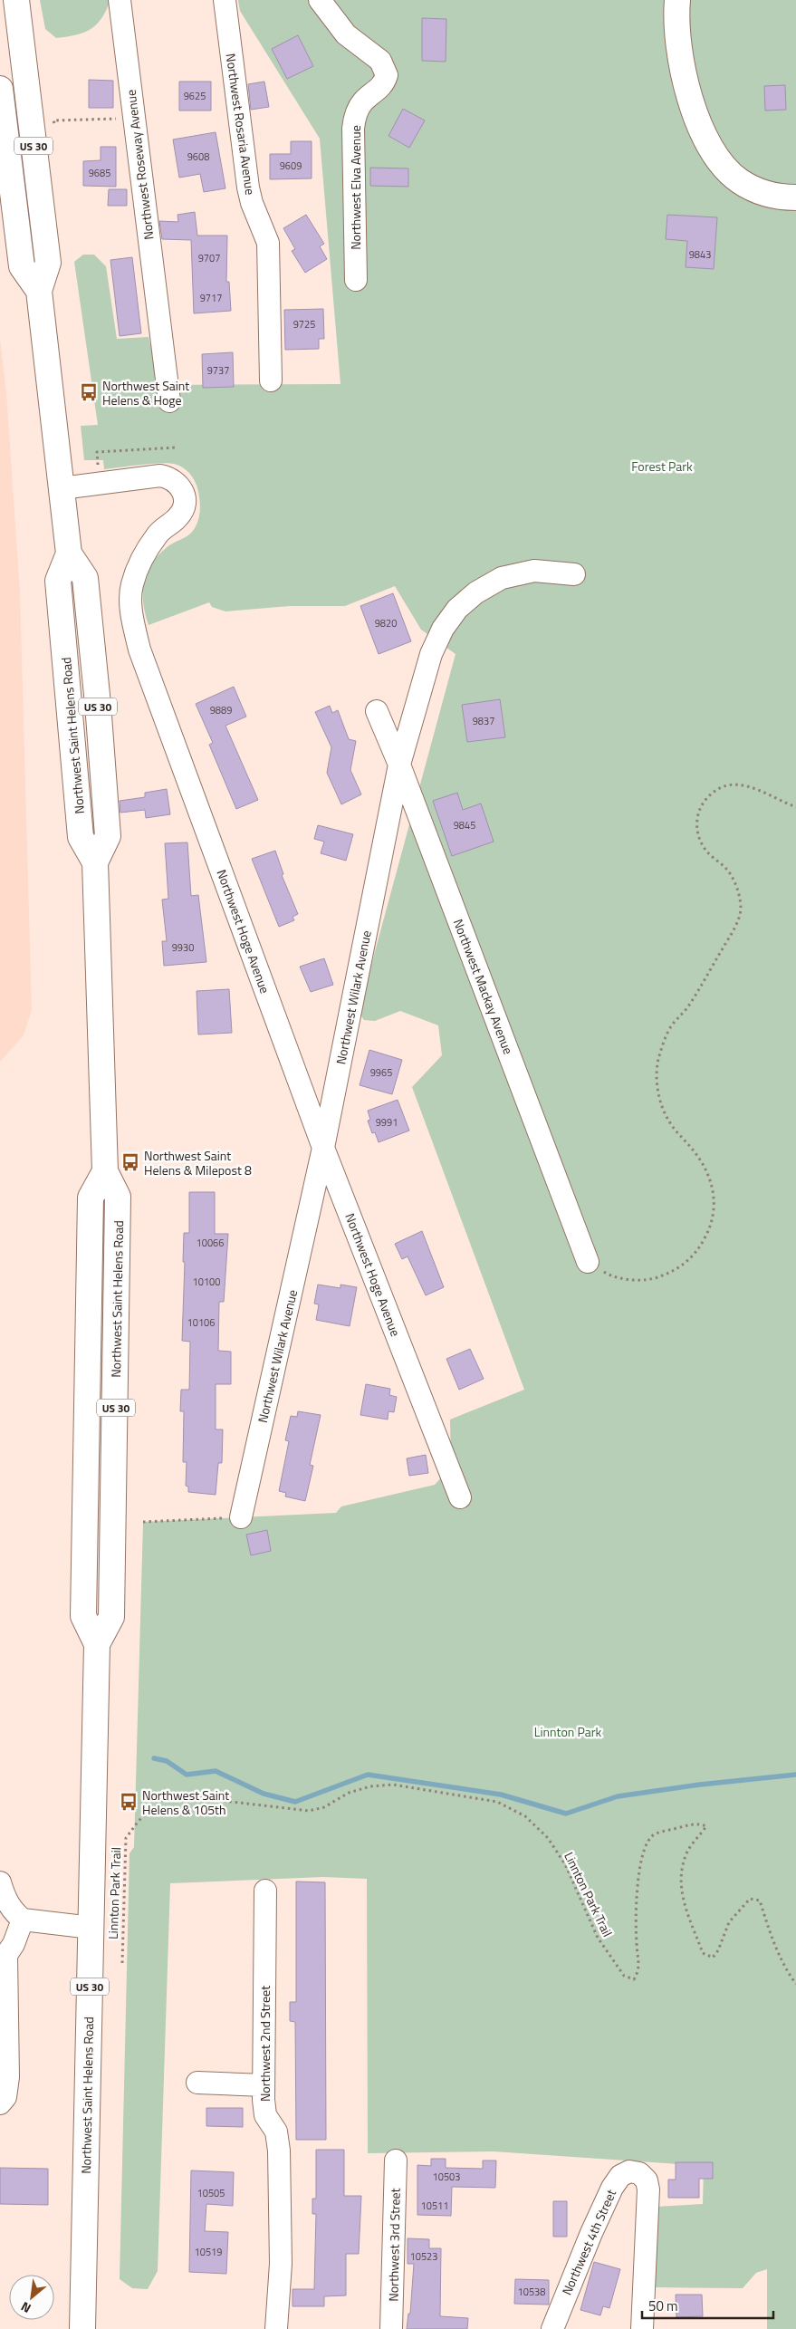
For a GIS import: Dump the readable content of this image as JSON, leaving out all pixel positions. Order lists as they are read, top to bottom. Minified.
{"streets":{"main road":["US 30","Northwest Saint Helens Road"],"street":["Northwest Rosaria Avenue","Northwest Roseway Avenue","Northwest Elva Avenue","Northwest Hoge Avenue","Northwest Mackay Avenue","Northwest Wilark Avenue","Northwest 2nd Street","Northwest 4th Street","Northwest 3rd Street"],"path":["Linnton Park Trail"]},"crossings":[["Northwest Saint Helens Road","Northwest Hoge Avenue"],["Northwest Hoge Avenue","Northwest Wilark Avenue"],["Northwest Mackay Avenue","Northwest Wilark Avenue"]],"parks":["Forest Park","Linnton Park"],"places":{"bus stop":["Northwest Saint Helens & Hoge","Northwest Saint Helens & Milepost 8","Northwest Saint Helens & 105th"]},"house_numbers":["9625","9608","9609","9685","9843","9707","9717","9725","9737","9820","9889","9837","9845","9930","9965","9991","10066","10100","10106","10503","10505","10511","10519","10523","10538"],"scale_bar":"50 m","north":"bottom left"}
